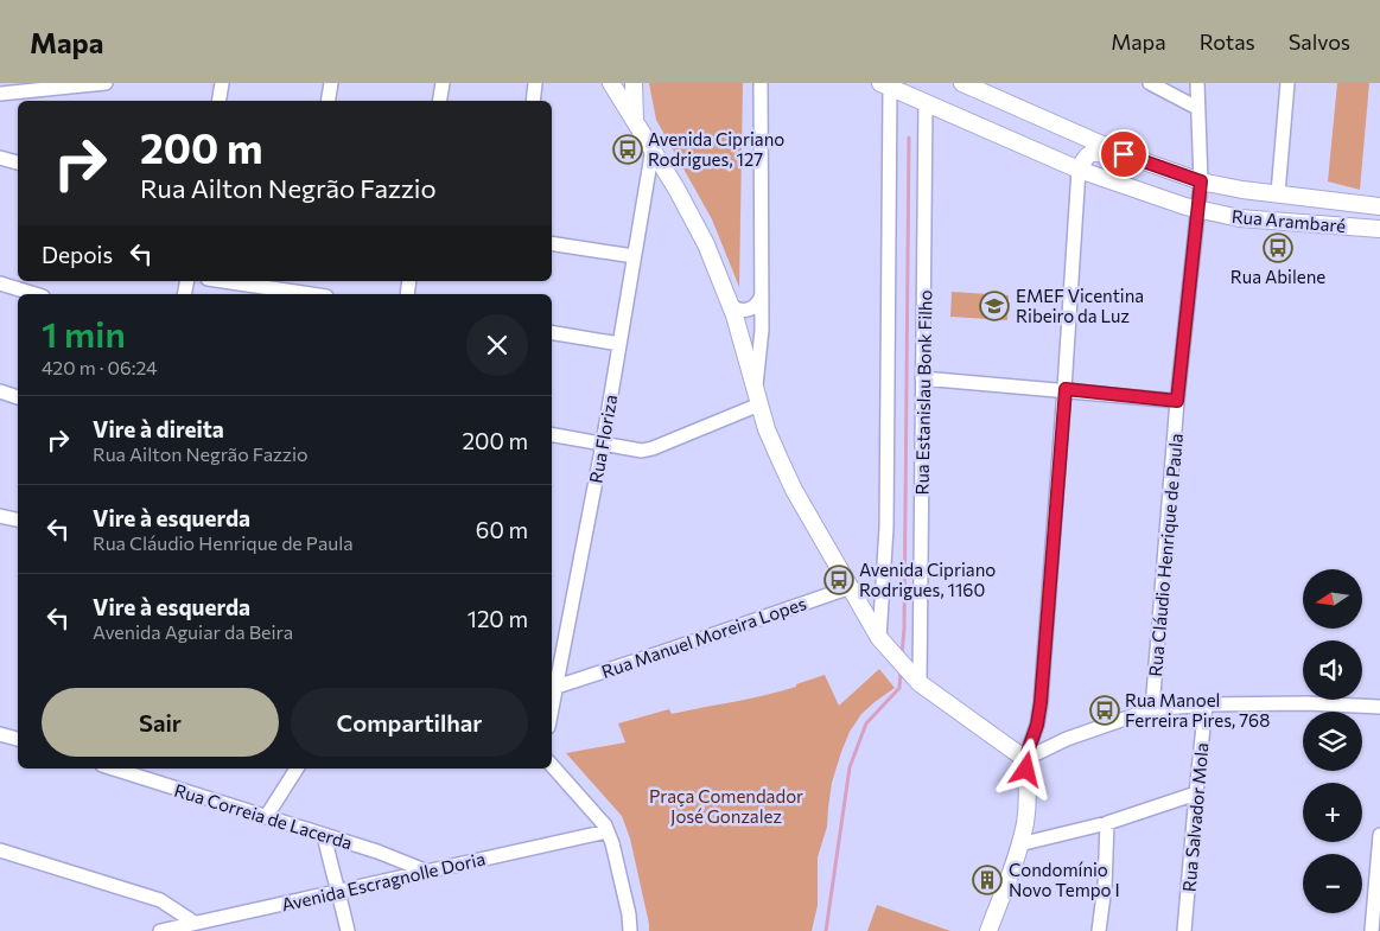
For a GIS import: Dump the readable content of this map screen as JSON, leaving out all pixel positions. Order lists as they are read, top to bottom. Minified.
{"streets":{"main road":["Rua Arambaré"],"street":["Rua Estanislau Bonk Filho","Rua Floriza","Rua Cláudio Henrique de Paula","Rua Manuel Moreira Lopes","Rua Correia de Lacerda","Rua Salvador Mola","Avenida Escragnolle Doria"]},"crossings":[["Rua Arambaré","Rua Estanislau Bonk Filho"],["Rua Arambaré","Rua Cláudio Henrique de Paula"],["Rua Floriza","Rua Manuel Moreira Lopes"],["Rua Correia de Lacerda","Avenida Escragnolle Doria"]],"parks":["Praça Comendador José Gonzalez"],"places":{"bus stop":["Avenida Cipriano Rodrigues, 127","Rua Abilene","Avenida Cipriano Rodrigues, 1160","Rua Manoel Ferreira Pires, 768"],"school or university":["EMEF Vicentina Ribeiro da Luz"],"building":["Condomínio Novo Tempo I"]},"north":"left","page":{"header":"Mapa","nav":["Mapa","Rotas","Salvos"],"turn":["200 m","Rua Ailton Negrão Fazzio"],"then":"Depois","heading":["1 min","420 m · 06:24"],"list":[{"name":"Vire à direita","note":"Rua Ailton Negrão Fazzio","value":"200 m"},{"name":"Vire à esquerda","note":"Rua Cláudio Henrique de Paula","value":"60 m"},{"name":"Vire à esquerda","note":"Avenida Aguiar da Beira","value":"120 m"}],"map_buttons":["+","−"],"buttons":["Sair","Compartilhar"]}}
